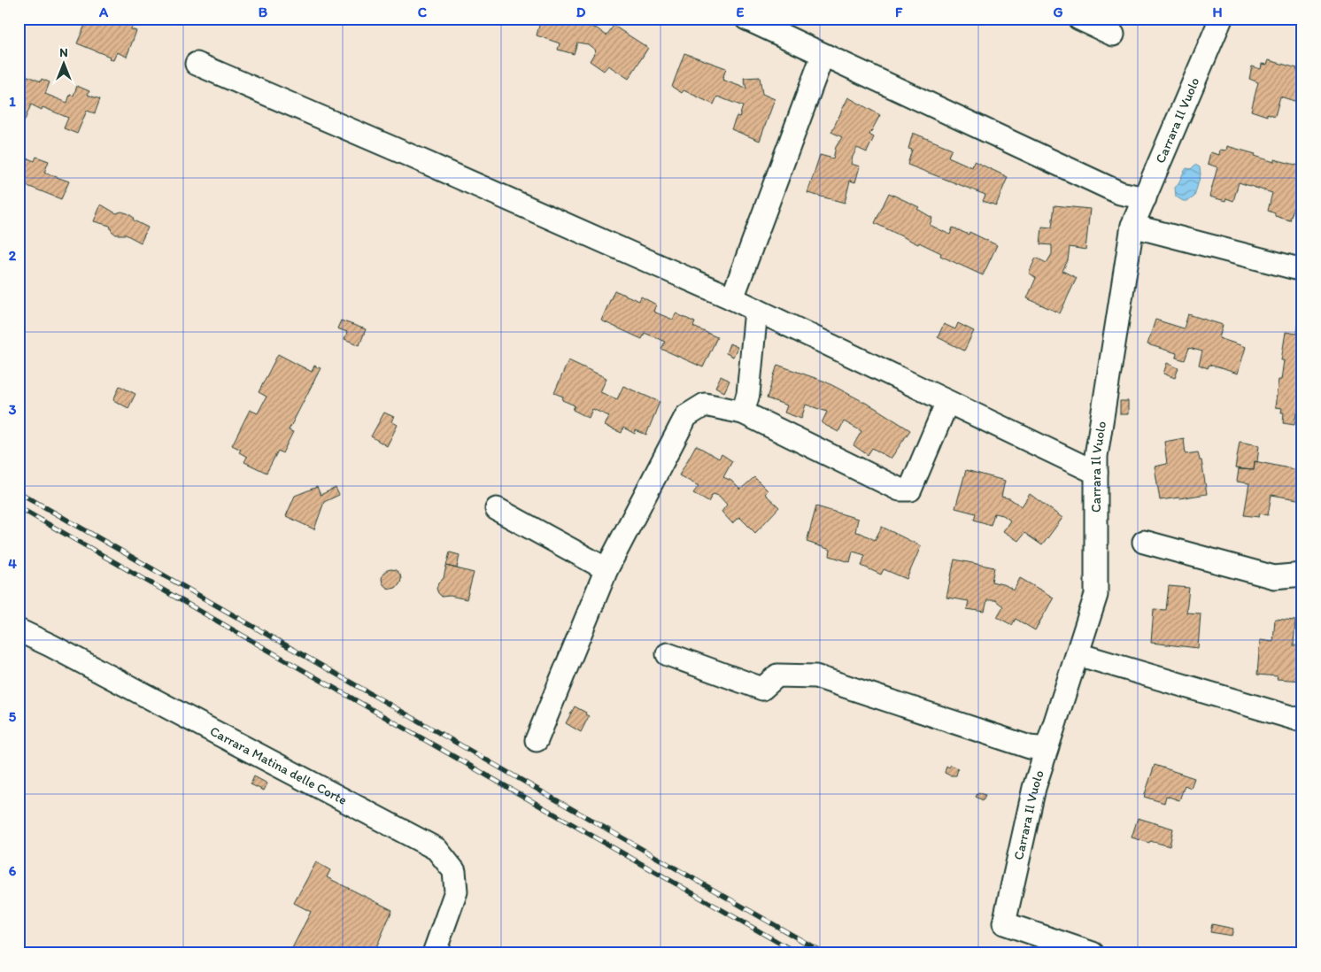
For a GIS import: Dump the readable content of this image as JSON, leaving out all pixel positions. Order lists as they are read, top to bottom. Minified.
{"streets":{"street":["Carrara Il Vuolo","Carrara Matina delle Corte"]},"north":"top","grid":{"columns":["A","B","C","D","E","F","G","H"],"rows":["1","2","3","4","5","6"]}}
